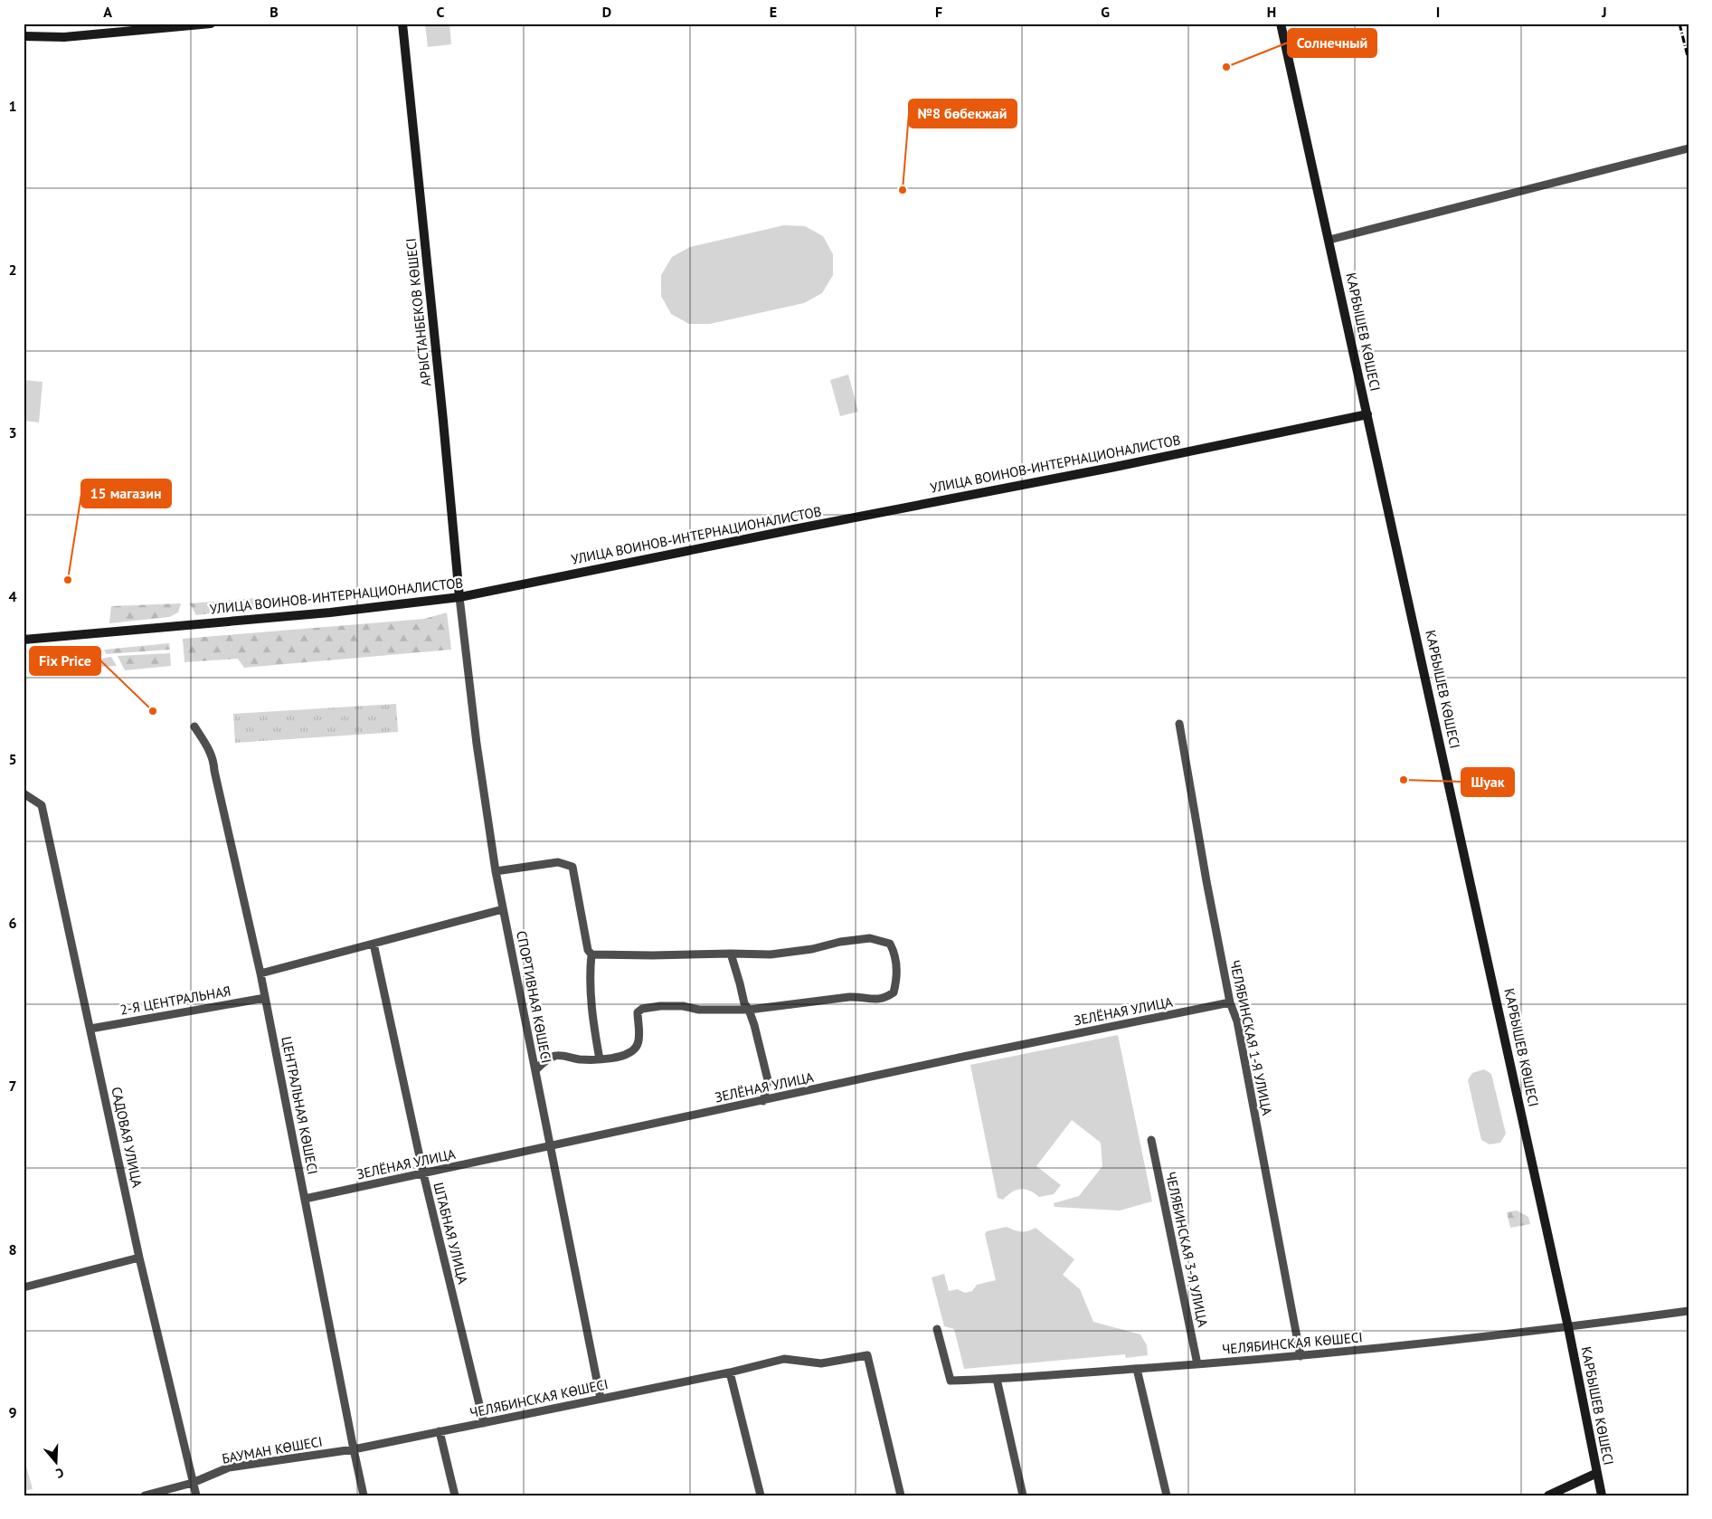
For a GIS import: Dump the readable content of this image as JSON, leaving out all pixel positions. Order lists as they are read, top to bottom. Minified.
{"streets":{"street":["АРЫСТАНБЕКОВ КӨШЕСІ","КАРБЫШЕВ КӨШЕСІ","УЛИЦА ВОИНОВ-ИНТЕРНАЦИОНАЛИСТОВ","СПОРТИВНАЯ КӨШЕСІ","2-Я ЦЕНТРАЛЬНАЯ","ЗЕЛЁНАЯ УЛИЦА","ЧЕЛЯБИНСКАЯ 1-Я УЛИЦА","ЦЕНТРАЛЬНАЯ КӨШЕСІ","САДОВАЯ УЛИЦА","ШТАБНАЯ УЛИЦА","ЧЕЛЯБИНСКАЯ 3-Я УЛИЦА","ЧЕЛЯБИНСКАЯ КӨШЕСІ","БАУМАН КӨШЕСІ"]},"crossings":[["АРЫСТАНБЕКОВ КӨШЕСІ","УЛИЦА ВОИНОВ-ИНТЕРНАЦИОНАЛИСТОВ"],["АРЫСТАНБЕКОВ КӨШЕСІ","СПОРТИВНАЯ КӨШЕСІ"],["КАРБЫШЕВ КӨШЕСІ","УЛИЦА ВОИНОВ-ИНТЕРНАЦИОНАЛИСТОВ"],["КАРБЫШЕВ КӨШЕСІ","ЧЕЛЯБИНСКАЯ КӨШЕСІ"],["УЛИЦА ВОИНОВ-ИНТЕРНАЦИОНАЛИСТОВ","СПОРТИВНАЯ КӨШЕСІ"],["СПОРТИВНАЯ КӨШЕСІ","ЗЕЛЁНАЯ УЛИЦА"],["СПОРТИВНАЯ КӨШЕСІ","ЧЕЛЯБИНСКАЯ КӨШЕСІ"],["2-Я ЦЕНТРАЛЬНАЯ","ЦЕНТРАЛЬНАЯ КӨШЕСІ"],["2-Я ЦЕНТРАЛЬНАЯ","САДОВАЯ УЛИЦА"],["ЗЕЛЁНАЯ УЛИЦА","ЧЕЛЯБИНСКАЯ 1-Я УЛИЦА"],["ЗЕЛЁНАЯ УЛИЦА","ЦЕНТРАЛЬНАЯ КӨШЕСІ"],["ЗЕЛЁНАЯ УЛИЦА","ШТАБНАЯ УЛИЦА"],["ЧЕЛЯБИНСКАЯ 1-Я УЛИЦА","ЧЕЛЯБИНСКАЯ КӨШЕСІ"],["ЦЕНТРАЛЬНАЯ КӨШЕСІ","ЧЕЛЯБИНСКАЯ КӨШЕСІ"],["ЦЕНТРАЛЬНАЯ КӨШЕСІ","БАУМАН КӨШЕСІ"],["САДОВАЯ УЛИЦА","БАУМАН КӨШЕСІ"],["ШТАБНАЯ УЛИЦА","ЧЕЛЯБИНСКАЯ КӨШЕСІ"],["ЧЕЛЯБИНСКАЯ 3-Я УЛИЦА","ЧЕЛЯБИНСКАЯ КӨШЕСІ"],["ЧЕЛЯБИНСКАЯ КӨШЕСІ","БАУМАН КӨШЕСІ"]],"places":["Солнечный","№8 бөбекжай","15 магазин","Fix Price","Шуак"],"north":"bottom","grid":{"columns":["A","B","C","D","E","F","G","H","I","J"],"rows":["1","2","3","4","5","6","7","8","9"]}}
